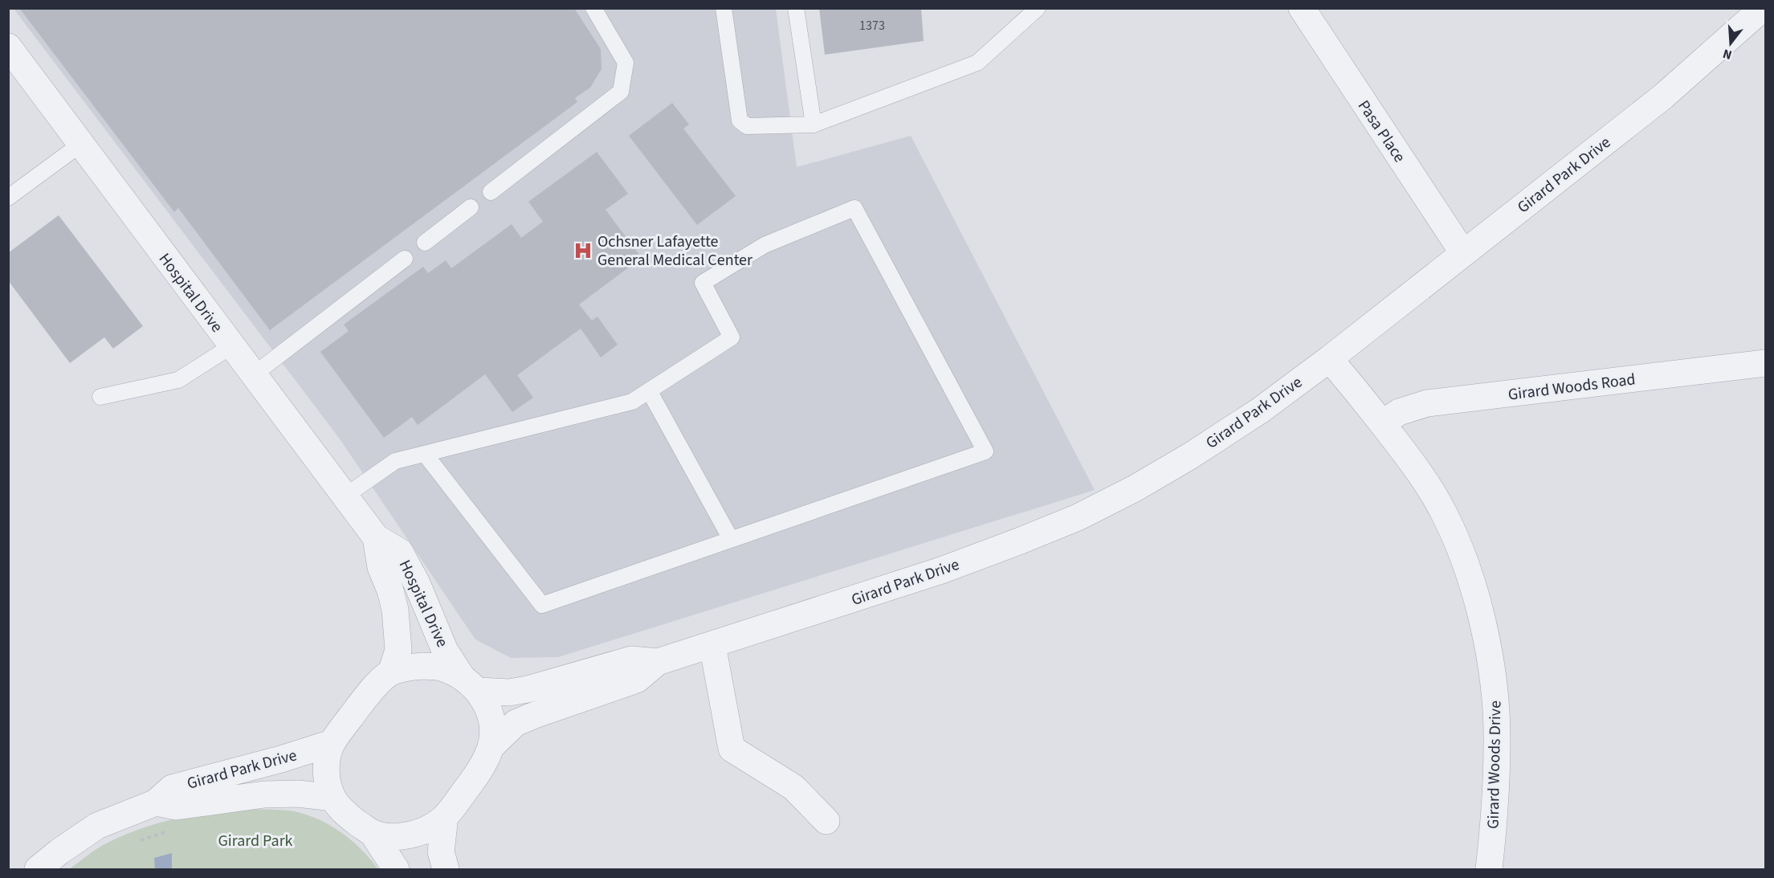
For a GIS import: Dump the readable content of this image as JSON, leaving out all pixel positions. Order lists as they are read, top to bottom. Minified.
{"streets":{"street":["Pasa Place","Girard Park Drive","Hospital Drive","Girard Woods Road","Girard Woods Drive"]},"crossings":[["Pasa Place","Girard Park Drive"],["Girard Park Drive","Hospital Drive"],["Girard Park Drive","Girard Woods Drive"],["Girard Woods Road","Girard Woods Drive"]],"parks":["Girard Park"],"places":{"hospital":["Ochsner Lafayette General Medical Center"]},"house_numbers":["1373"],"north":"bottom"}
